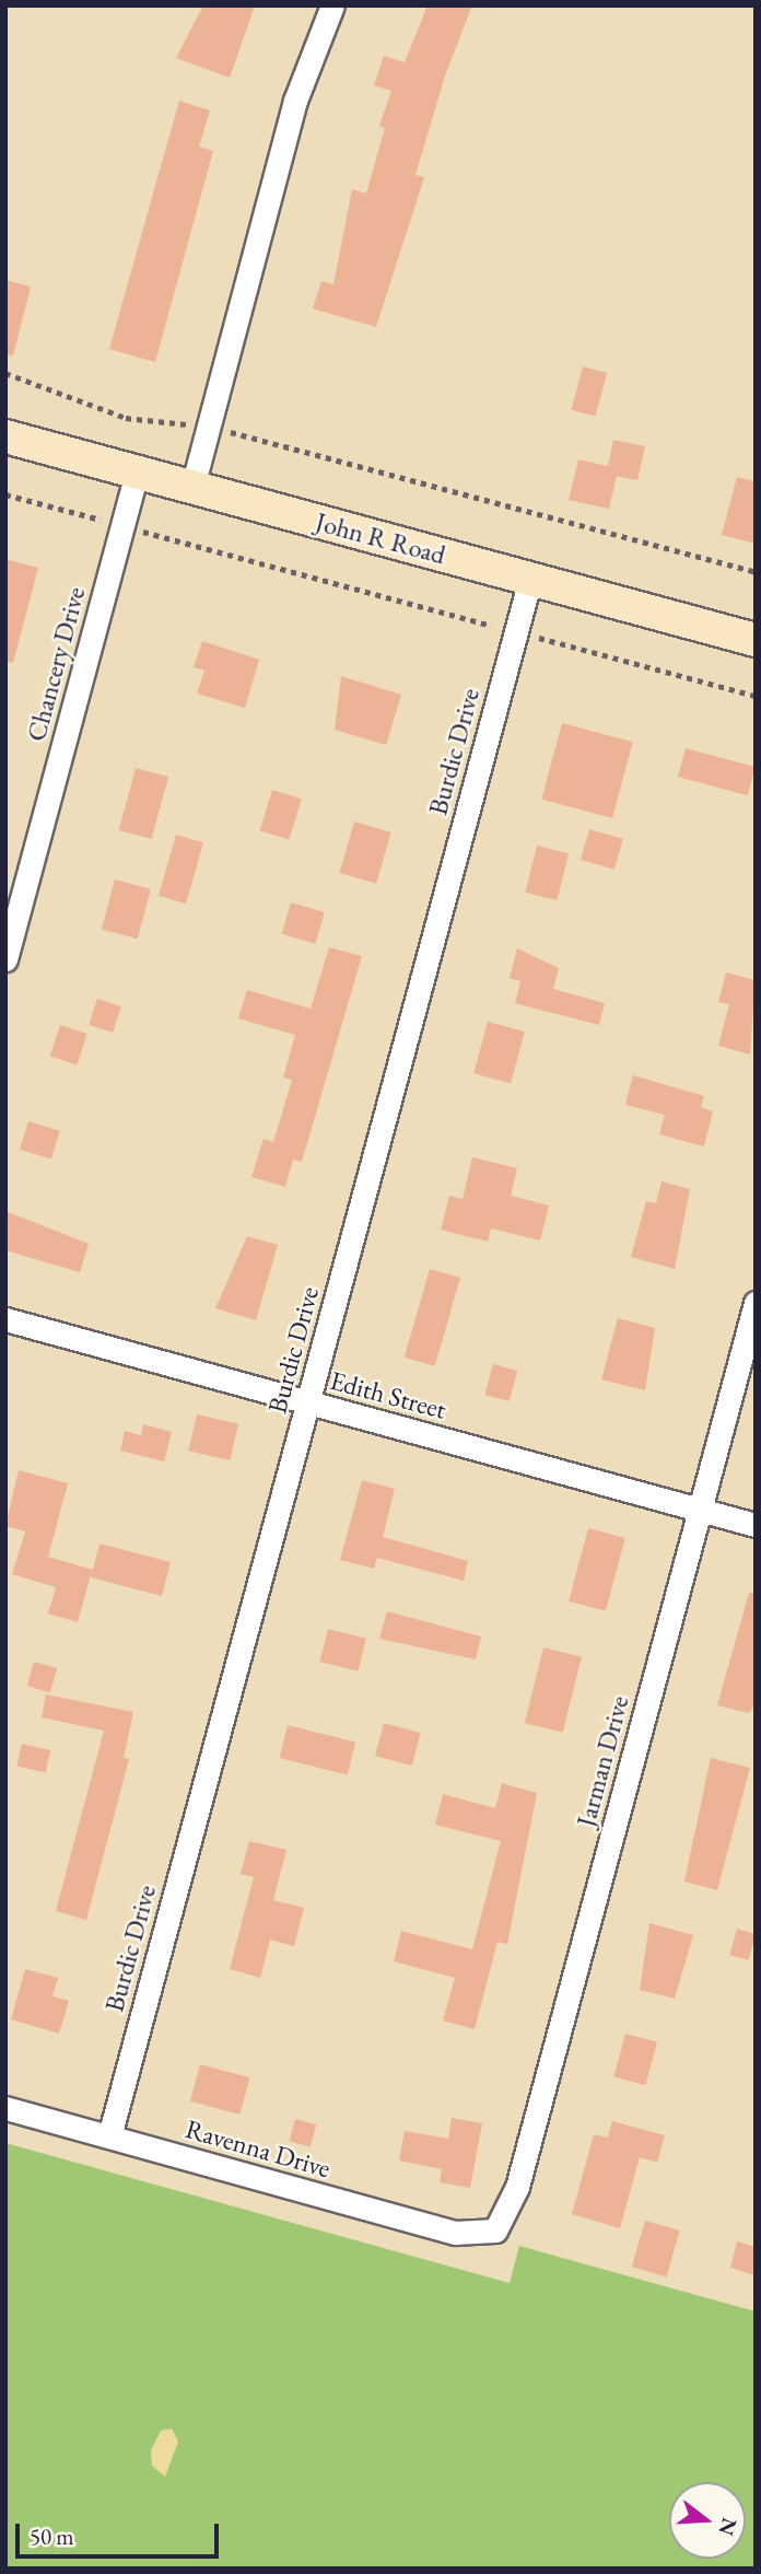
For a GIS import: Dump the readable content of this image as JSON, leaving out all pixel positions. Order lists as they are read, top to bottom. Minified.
{"streets":{"main road":["John R Road"],"street":["Chancery Drive","Burdic Drive","Edith Street","Jarman Drive","Ravenna Drive"]},"crossings":[["John R Road","Chancery Drive"],["John R Road","Burdic Drive"],["Burdic Drive","Edith Street"],["Burdic Drive","Ravenna Drive"],["Edith Street","Jarman Drive"],["Jarman Drive","Ravenna Drive"]],"scale_bar":"50 m","north":"right"}
